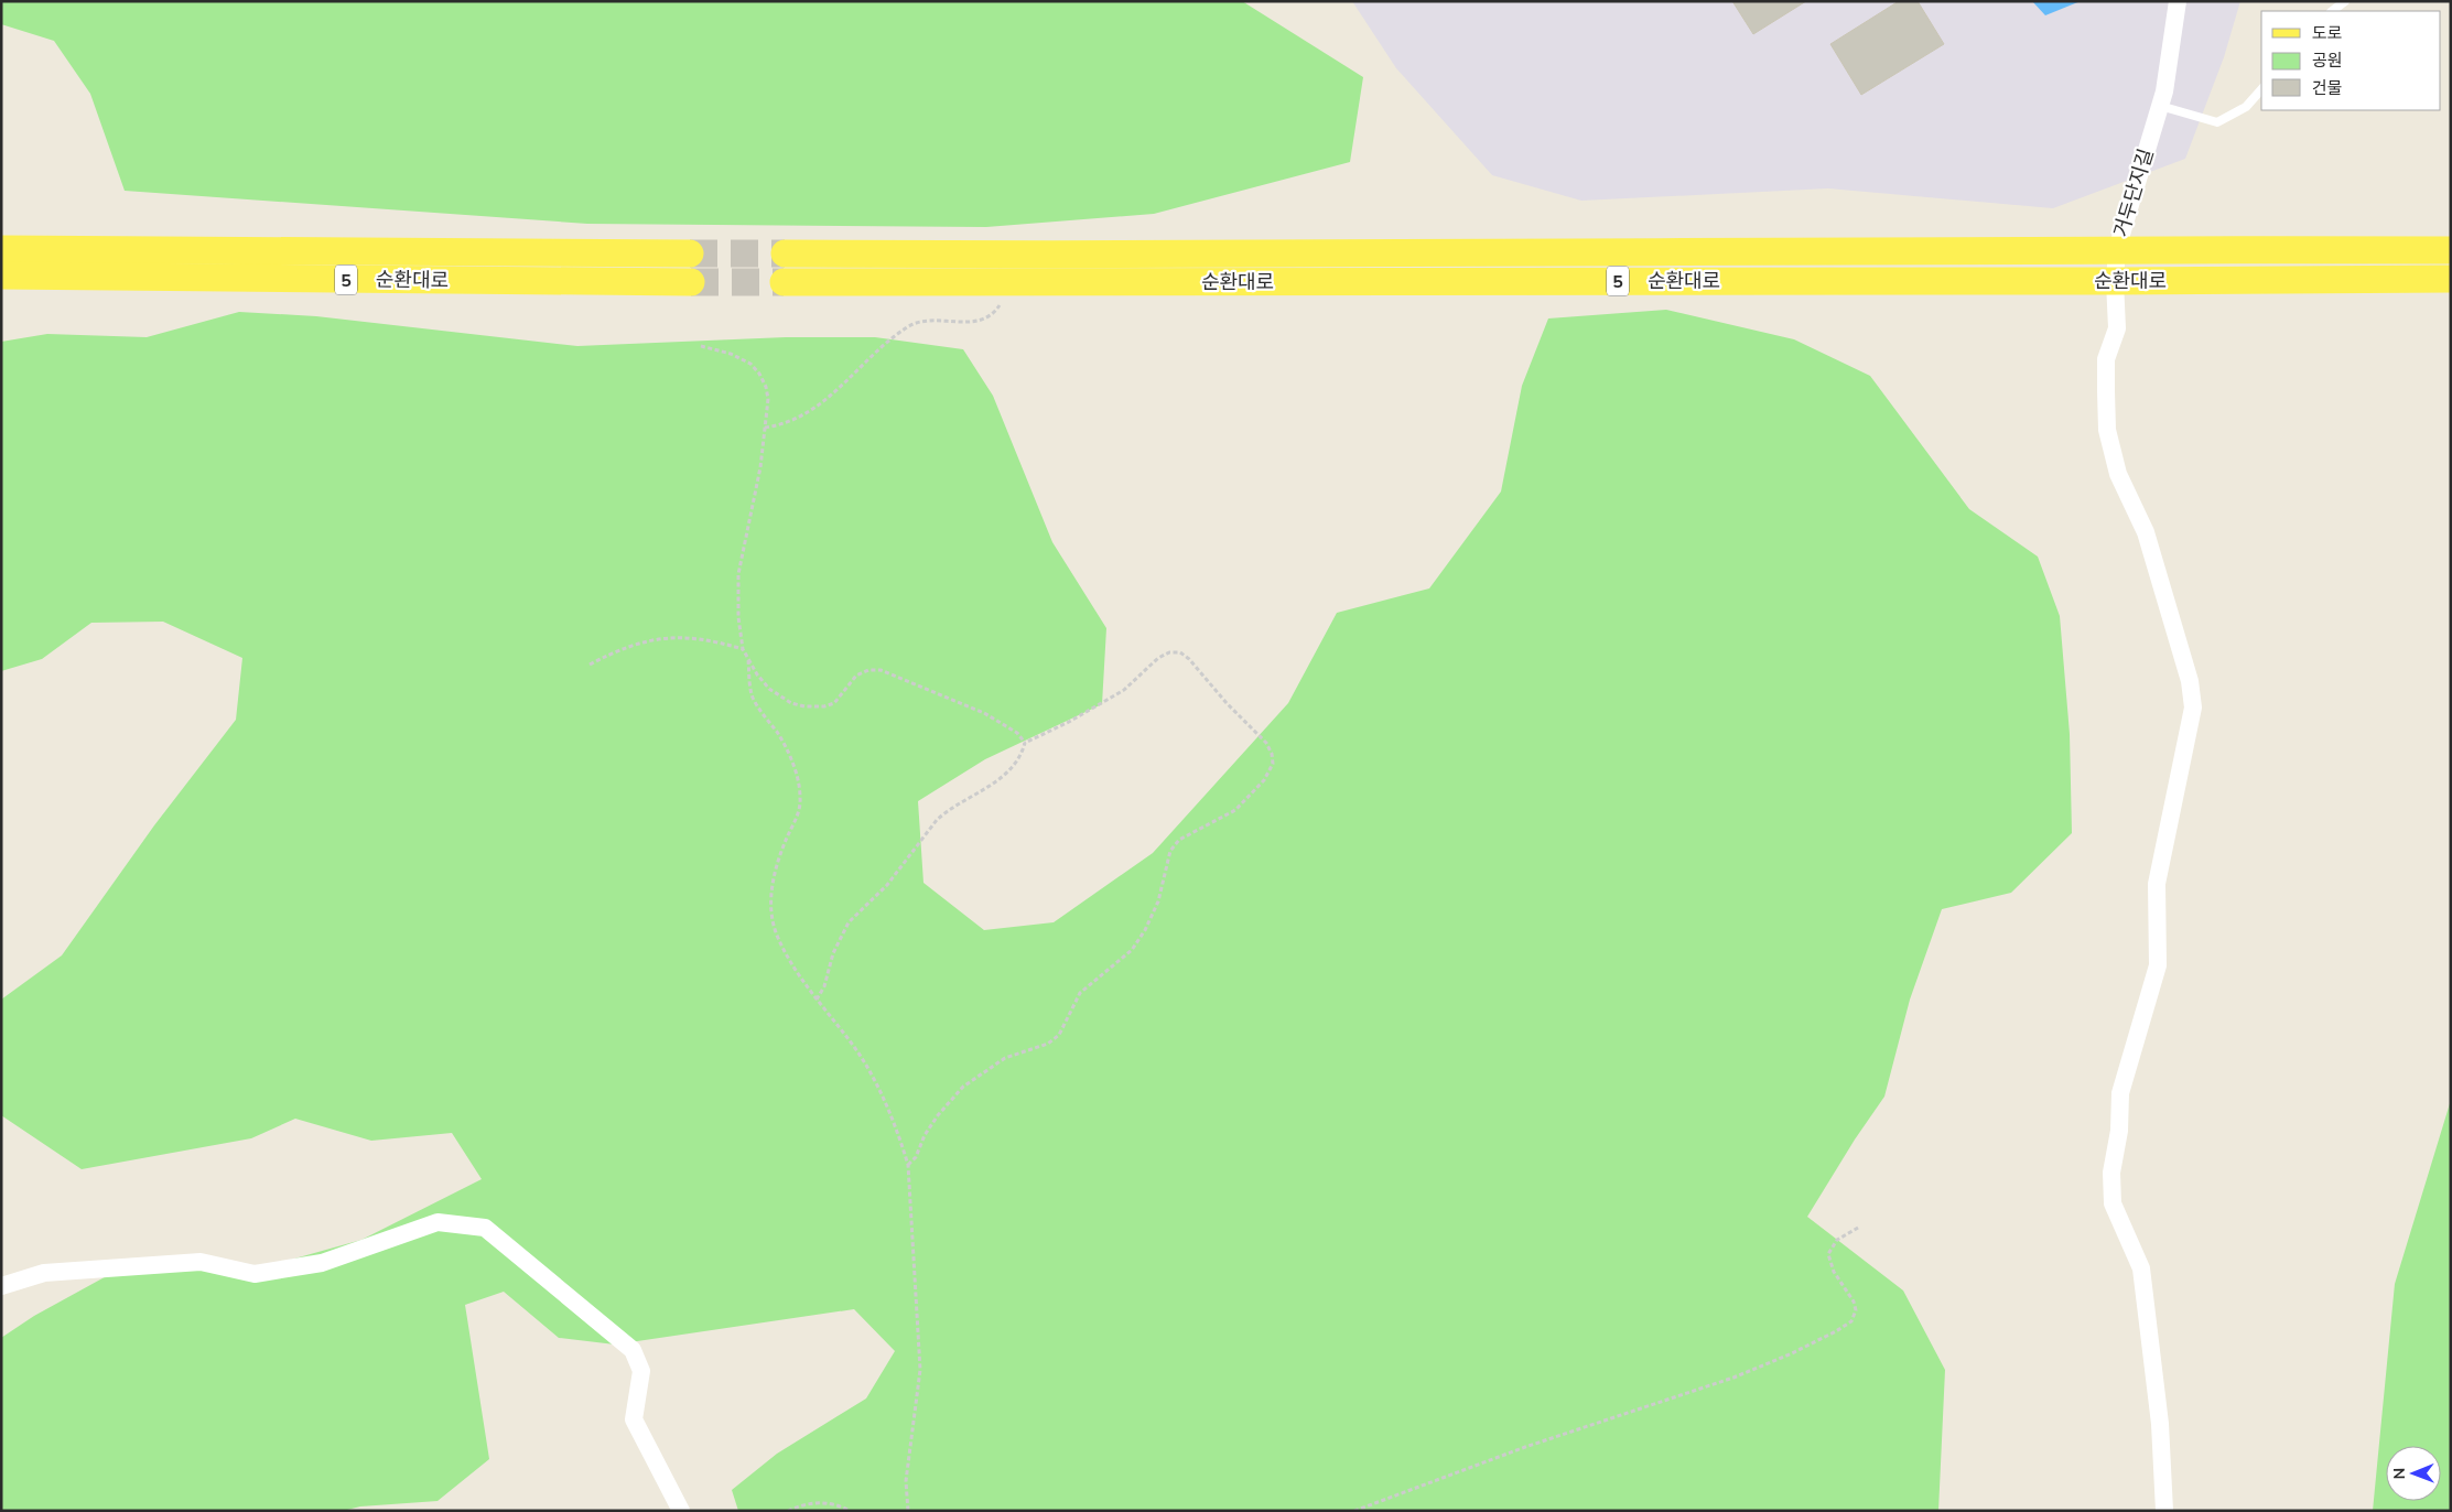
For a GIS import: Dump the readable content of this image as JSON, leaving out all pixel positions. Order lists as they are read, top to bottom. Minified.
{"streets":{"main road":["5","순환대로"],"street":["거두단지길"]},"crossings":[["거두단지길","순환대로"]],"legend":["도로","공원","건물"],"north":"left"}
